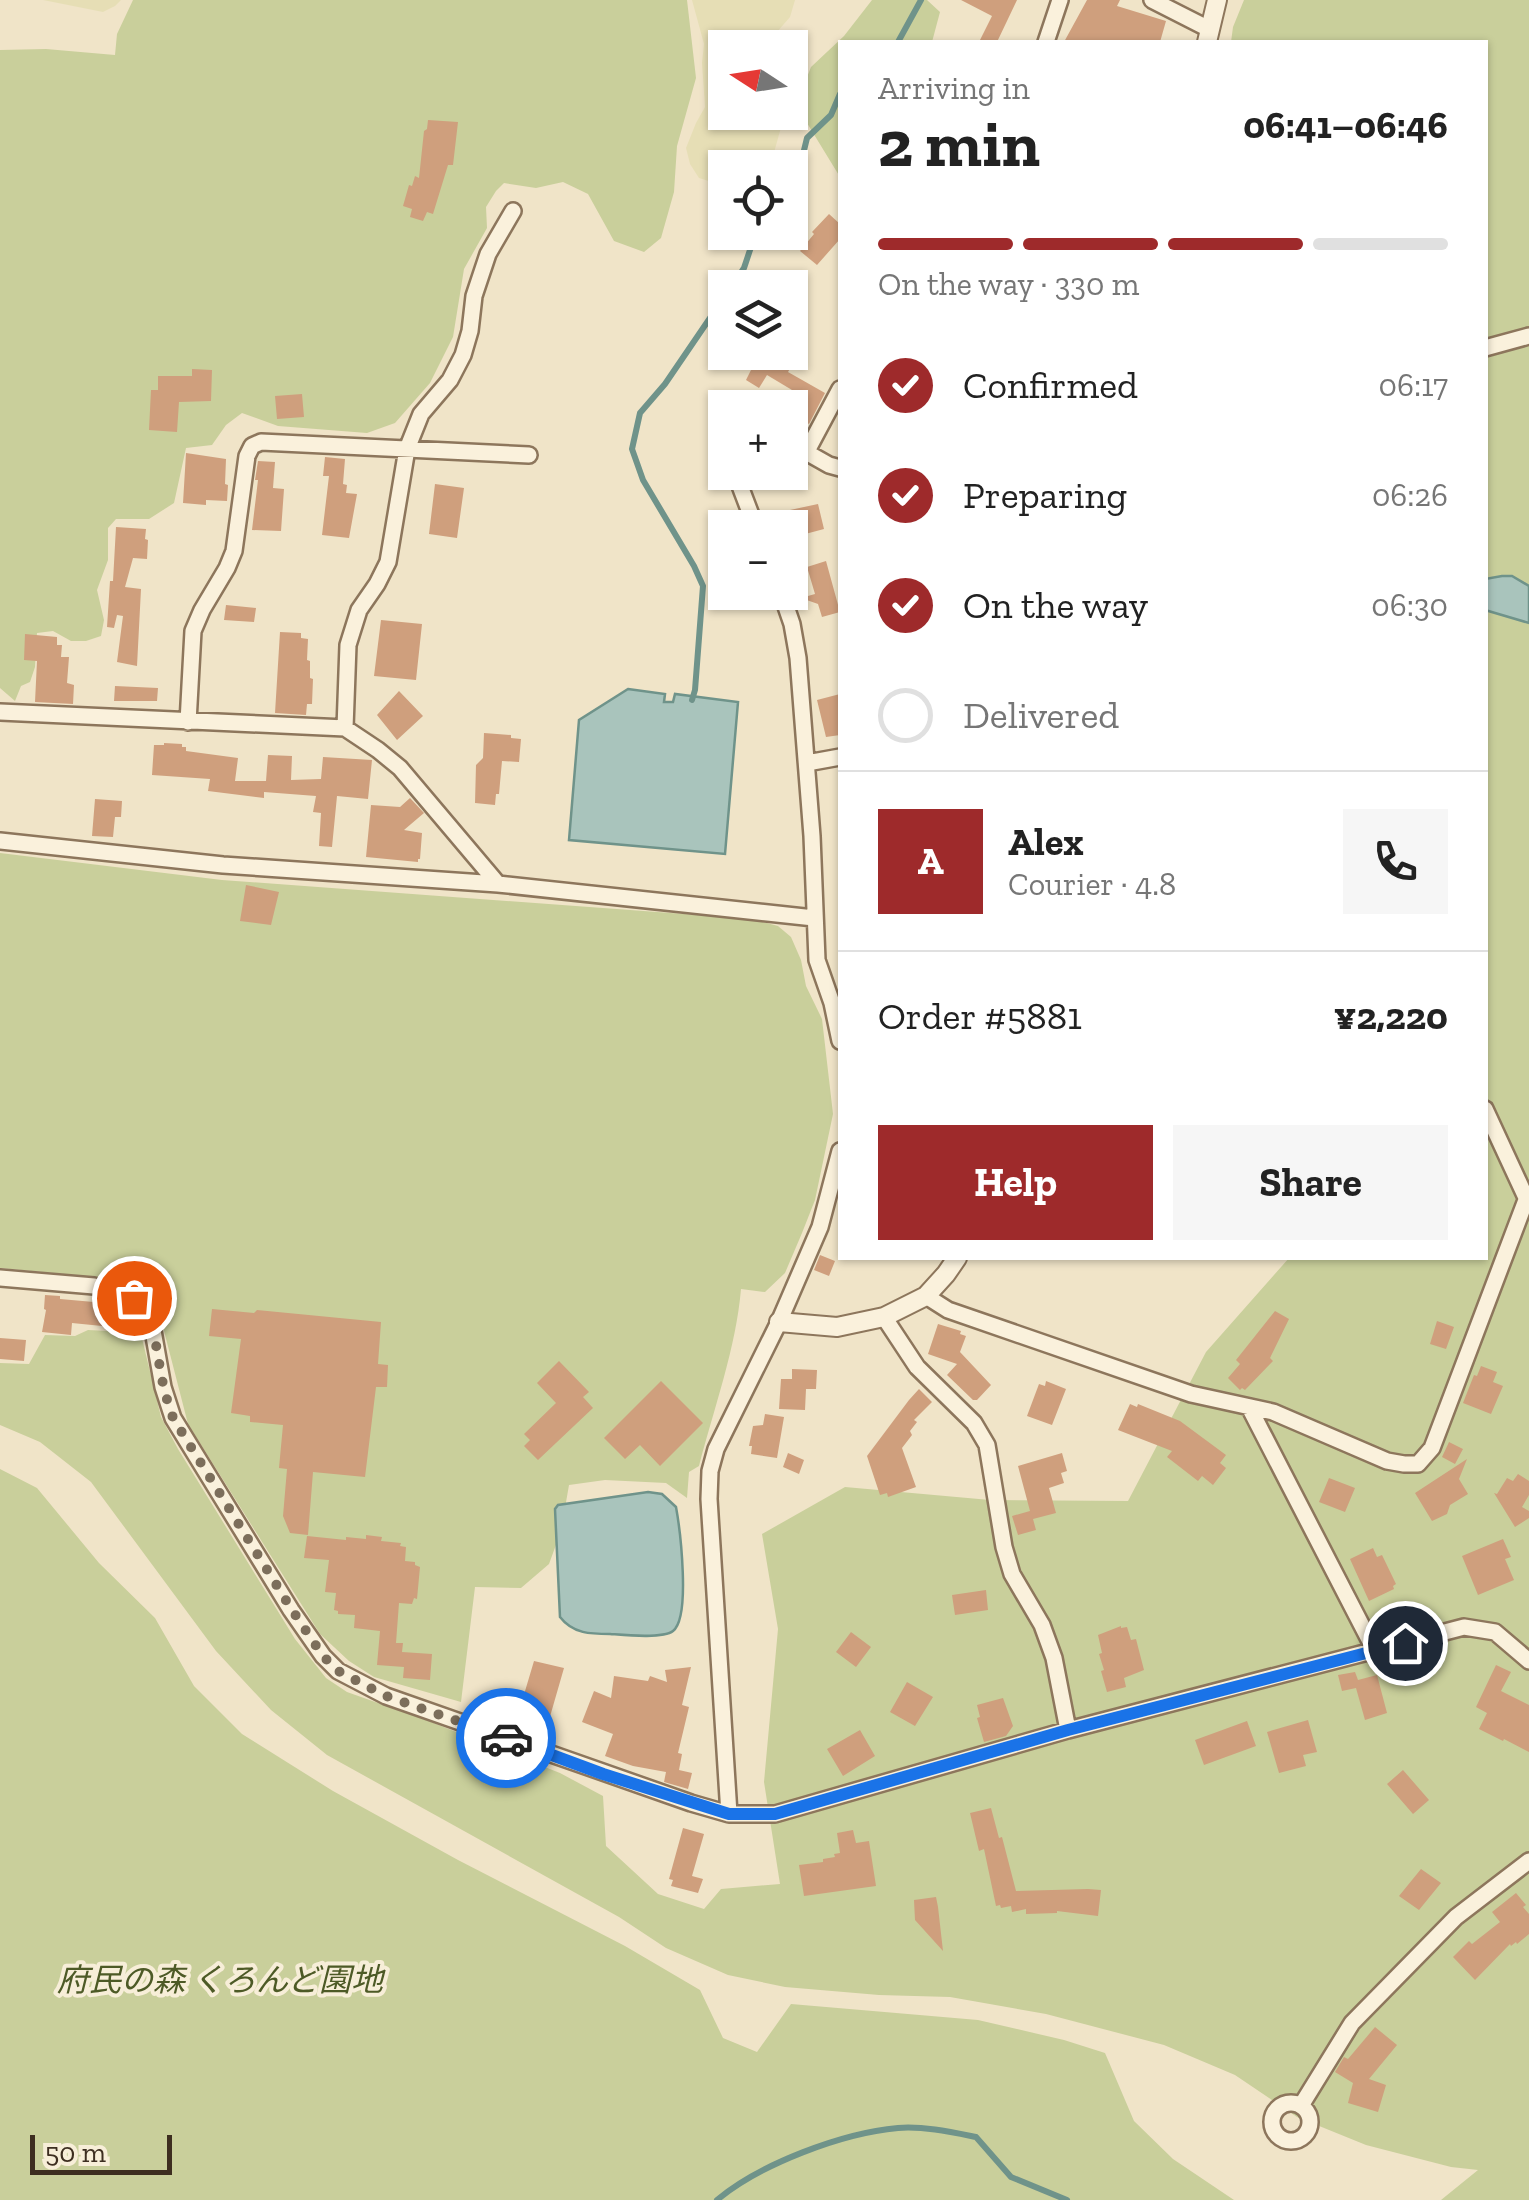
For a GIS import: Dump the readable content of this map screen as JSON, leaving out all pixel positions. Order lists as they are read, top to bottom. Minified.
{"parks":["府民の森 くろんど園地"],"scale_bar":"50 m","north":"left","page":{"map_buttons":["+","−"],"heading":["2 min","Arriving in","06:41–06:46"],"panel":["Alex","Courier · 4.8","Order #5881","¥2,220"],"bar":"On the way · 330 m","list":[["Confirmed","06:17"],["Preparing","06:26"],["On the way","06:30"],"Delivered"],"round":"A","buttons":["Help","Share"],"scale":"50 m"}}
